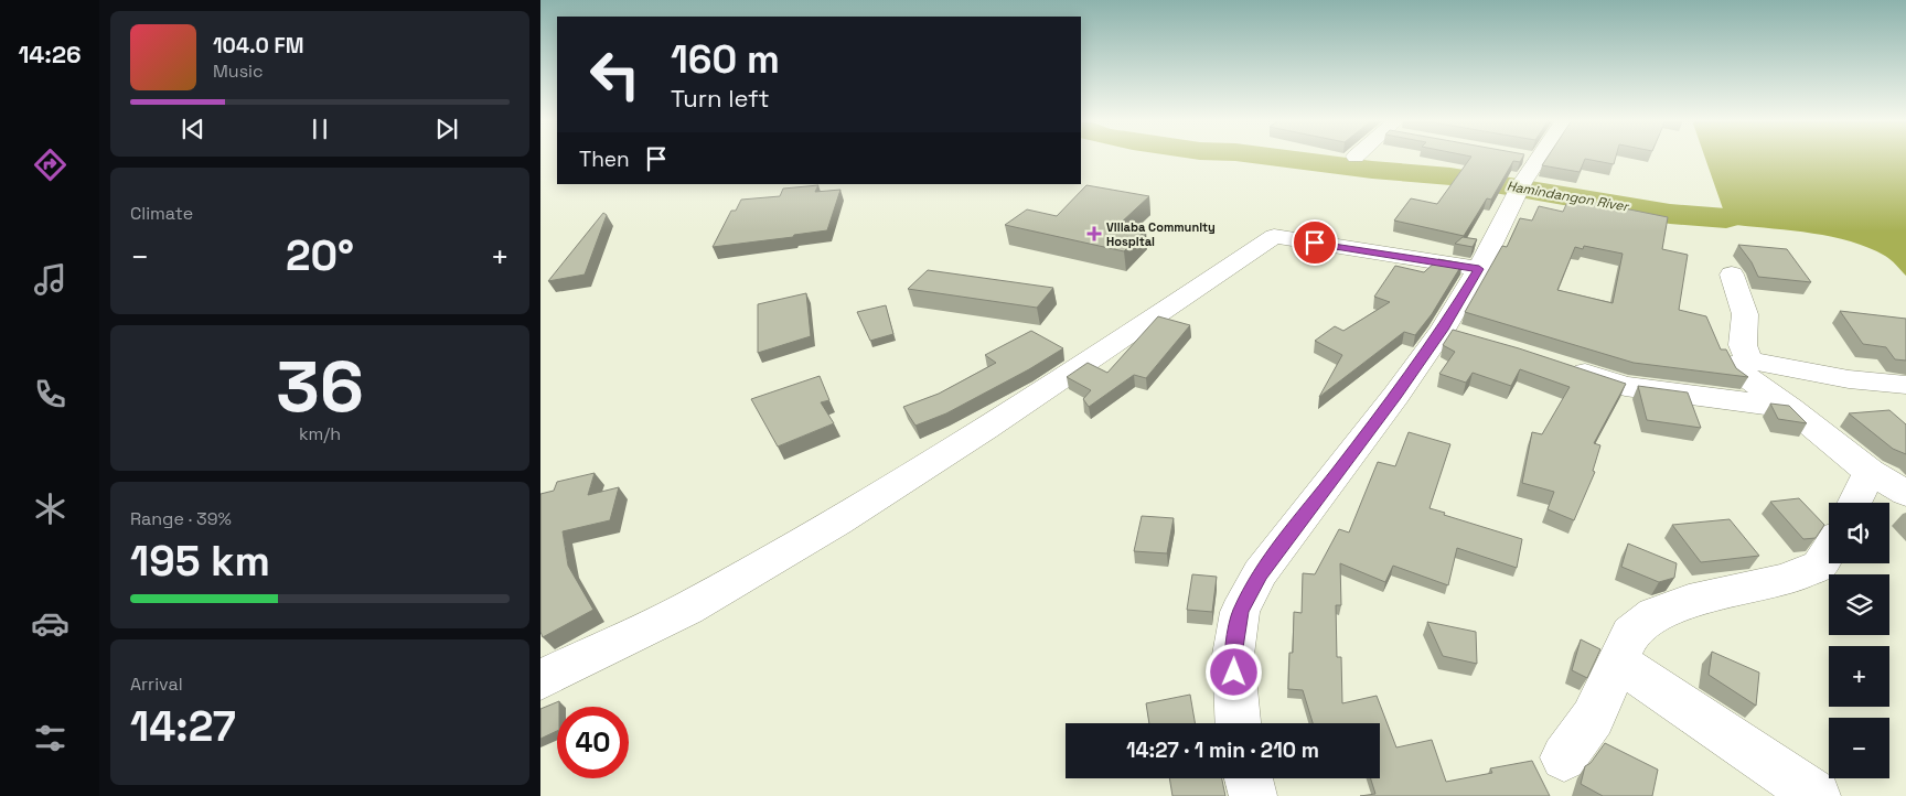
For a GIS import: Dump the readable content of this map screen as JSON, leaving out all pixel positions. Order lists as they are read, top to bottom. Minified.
{"water":["Hamindangon River"],"places":{"health":["Villaba Community Hospital"]},"page":{"tabs":"14:26","turn":["160 m","Turn left"],"song":["104.0 FM","Music"],"then":"Then","tile":["Climate",["36","km/h"],["Range · 39%","195 km"],["Arrival","14:27"]],"heat":["−","20°","+"],"map_buttons":["+","−"],"limit":"40","trip":"14:27 · 1 min · 210 m"}}
